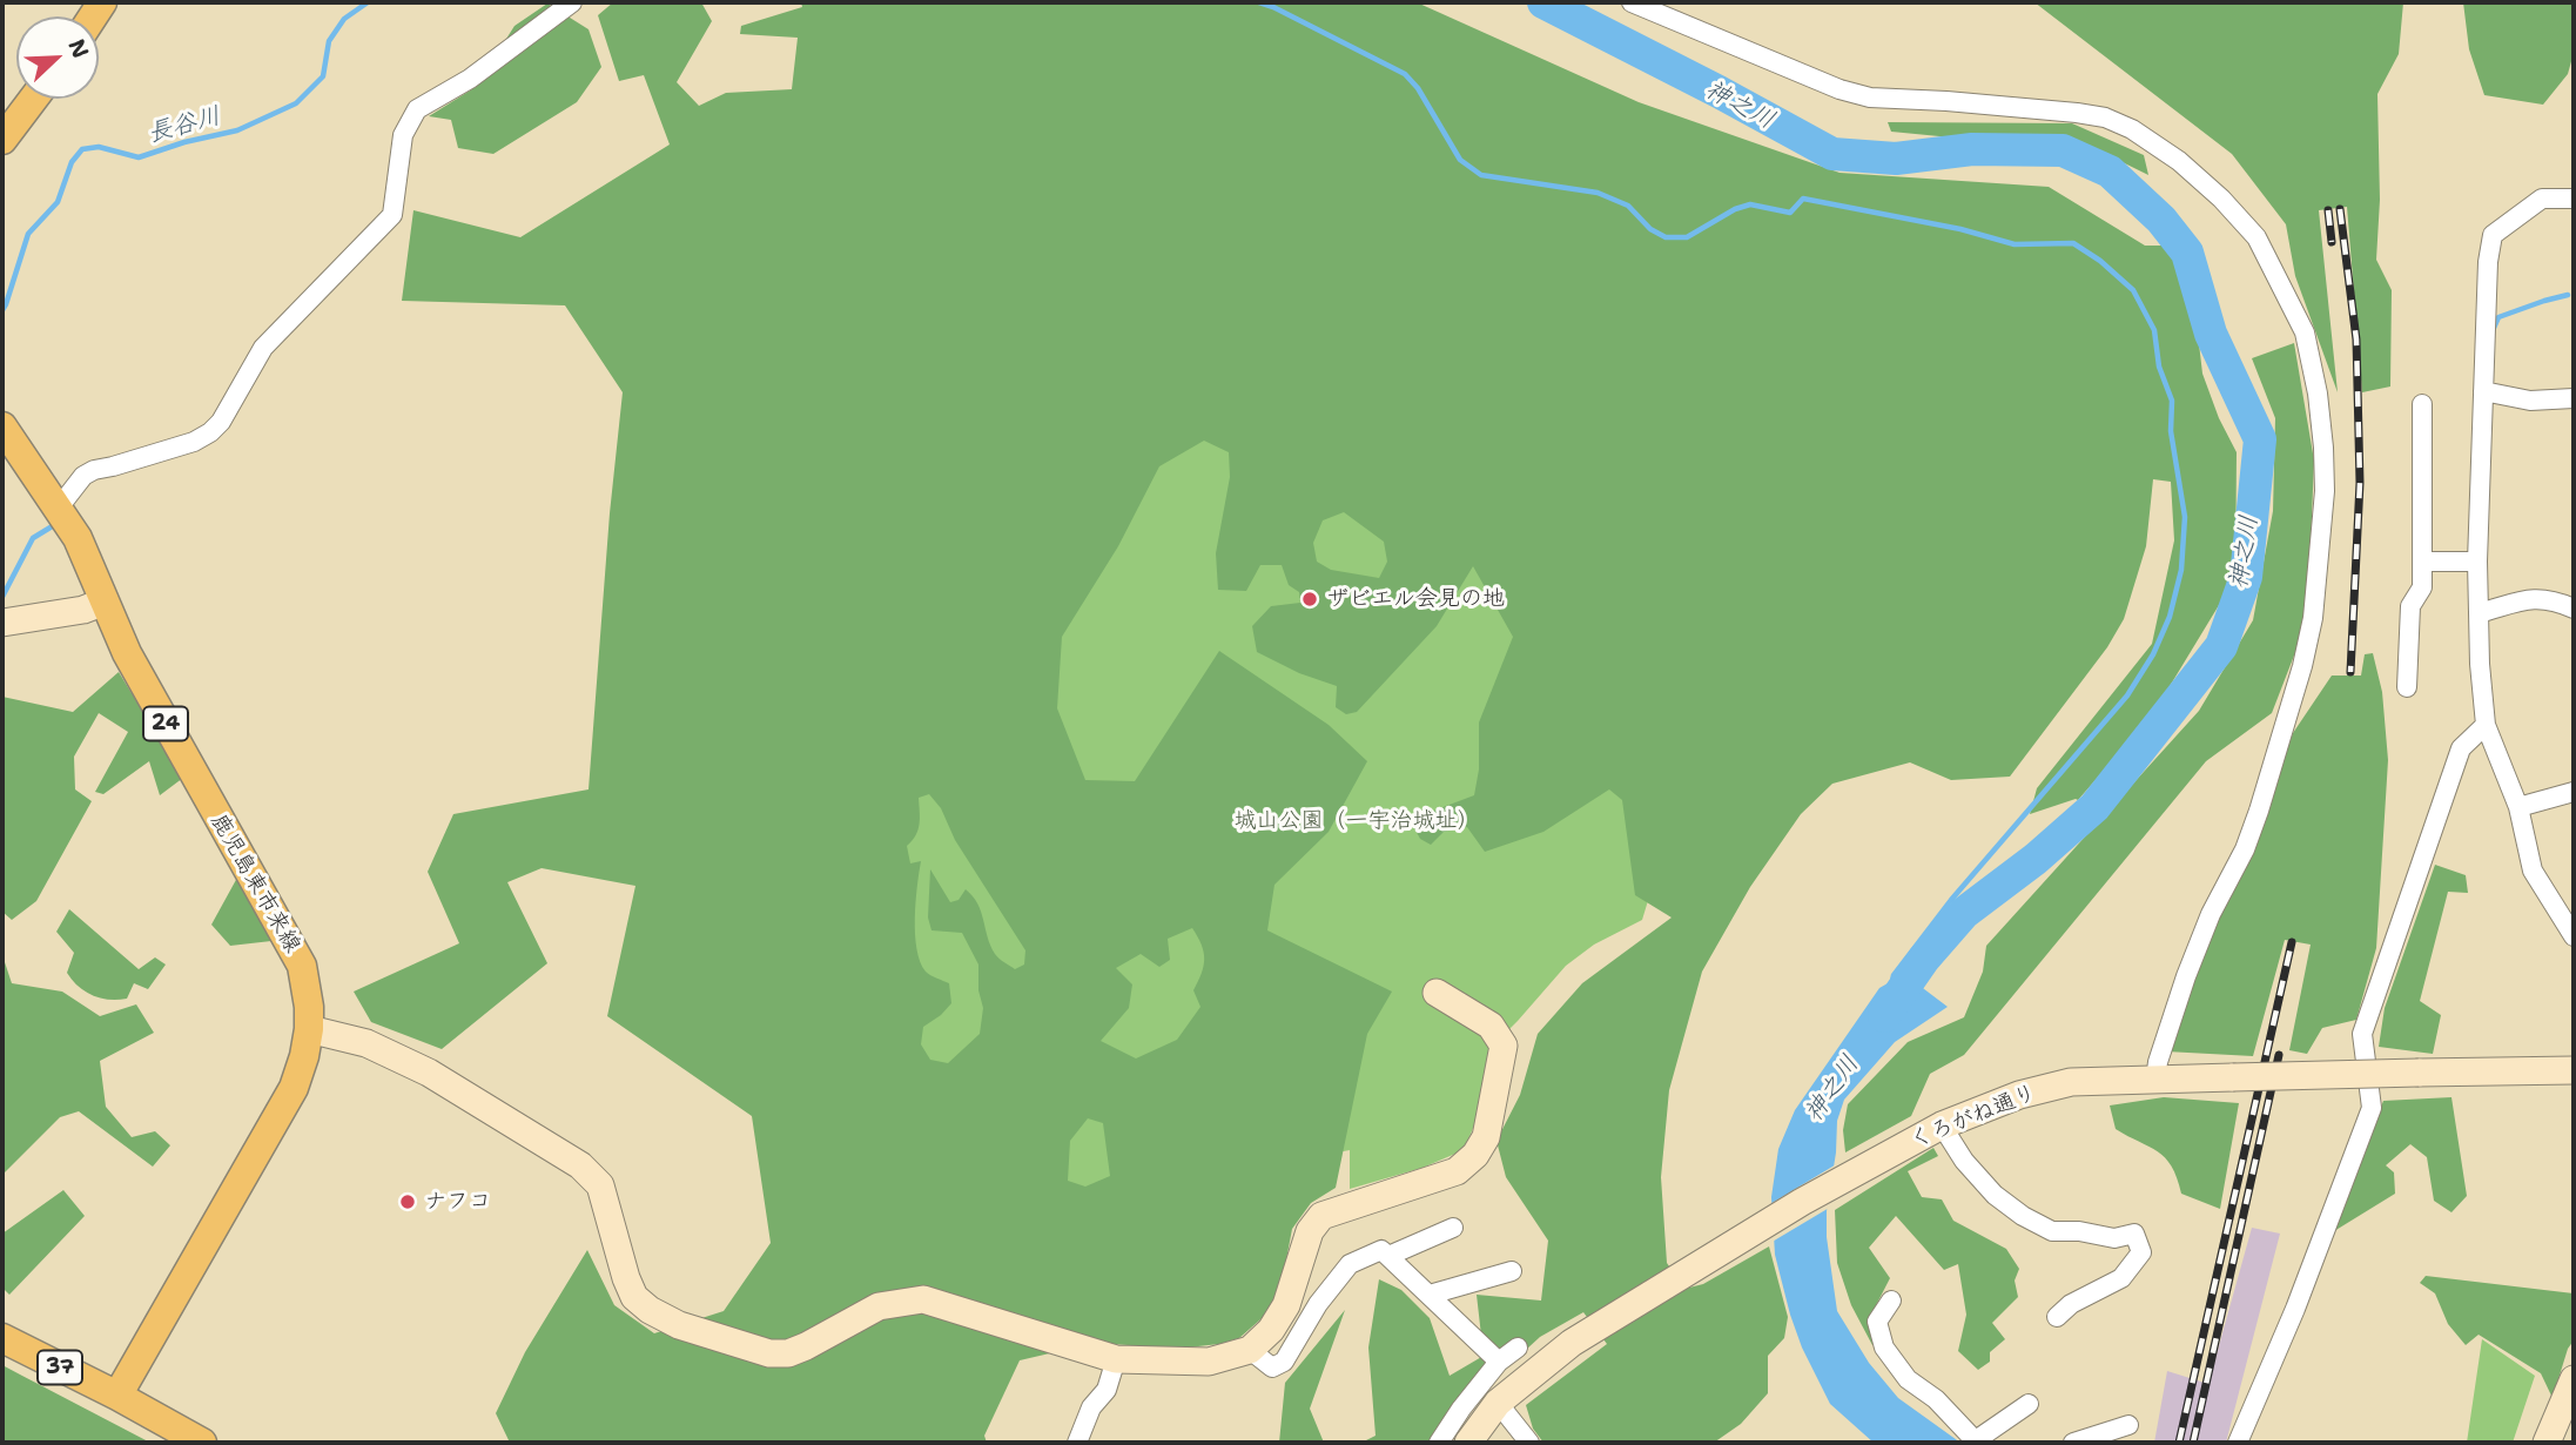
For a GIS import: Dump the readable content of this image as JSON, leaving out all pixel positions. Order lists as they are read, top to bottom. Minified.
{"streets":{"main road":["24","鹿児島東市来線","37"],"street":["くろがね通り"]},"crossings":[["鹿児島東市来線","37"]],"water":["神之川","長谷川"],"parks":["城山公園（一宇治城址）"],"places":["ザビエル会見の地","ナフコ"],"north":"top right"}
